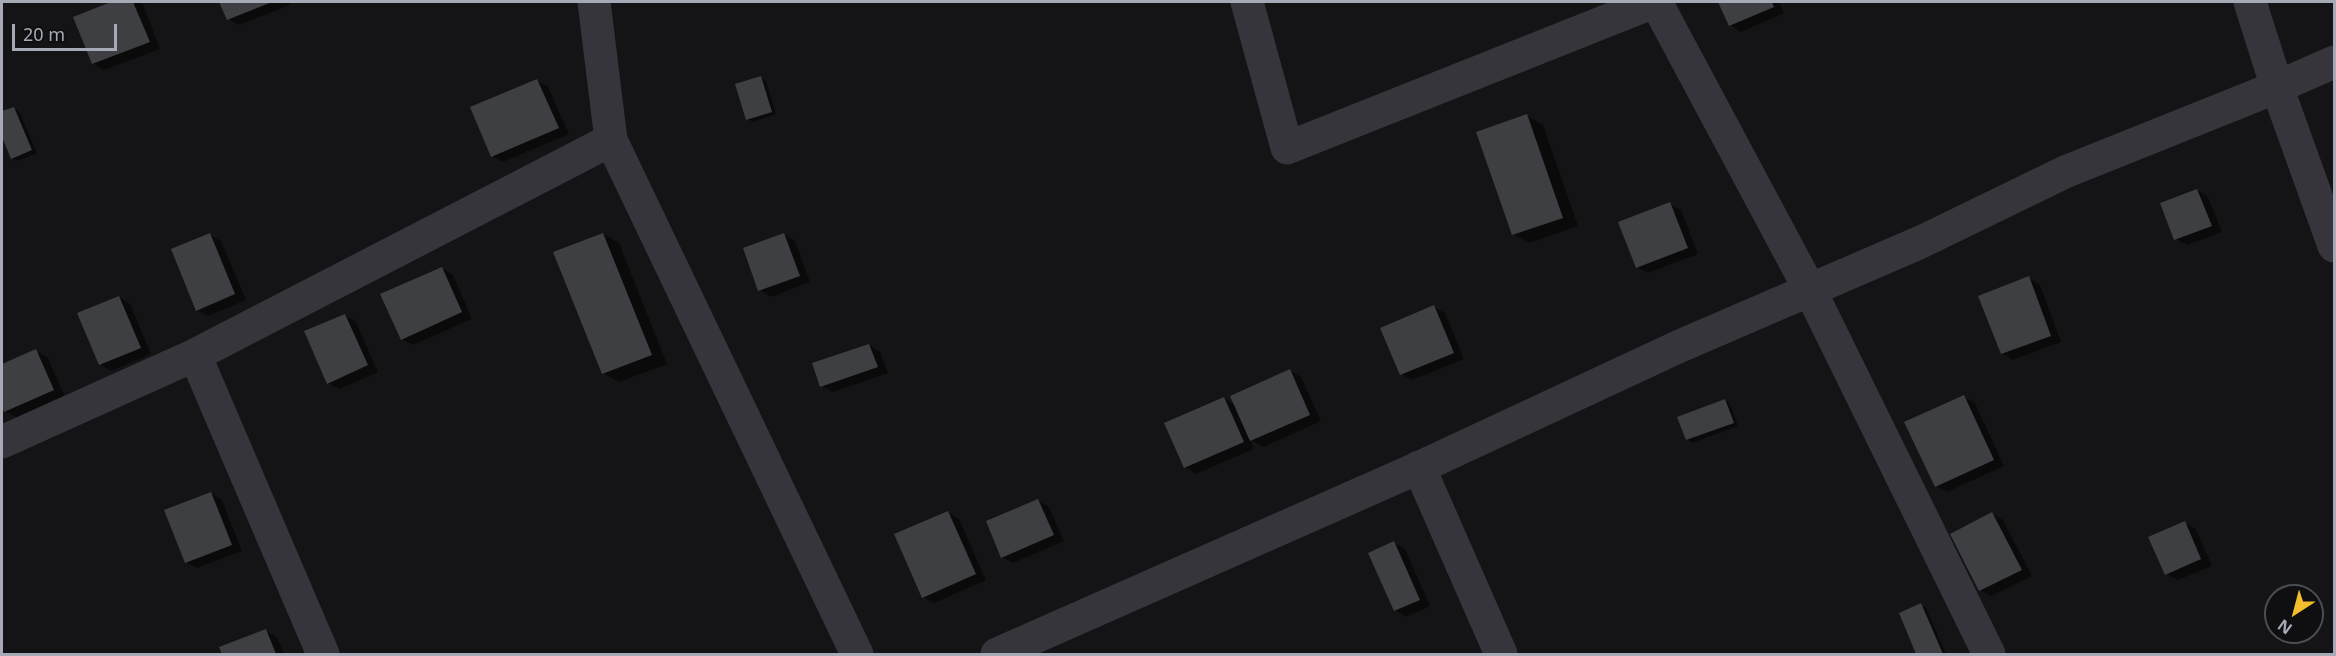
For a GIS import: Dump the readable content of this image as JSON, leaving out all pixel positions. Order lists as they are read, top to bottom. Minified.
{"scale_bar":"20 m","north":"bottom left"}
